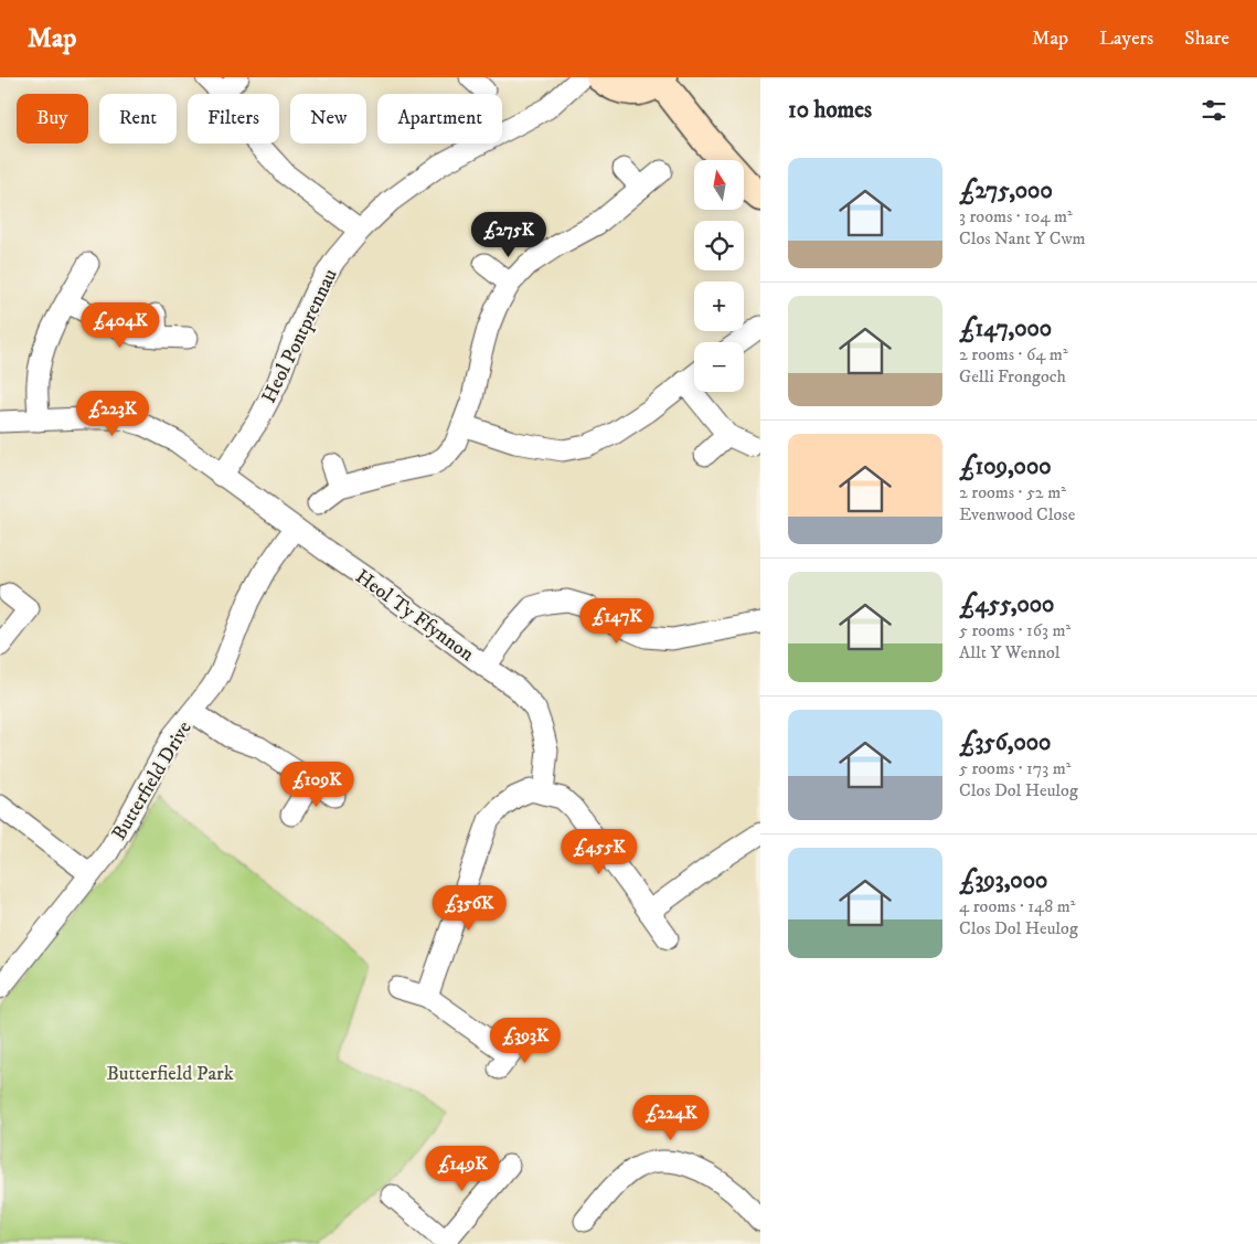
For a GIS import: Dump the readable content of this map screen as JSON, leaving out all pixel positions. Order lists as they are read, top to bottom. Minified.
{"streets":{"street":["Heol Pontprennau","Heol Ty Ffynnon","Butterfield Drive"]},"crossings":[["Heol Pontprennau","Heol Ty Ffynnon"],["Heol Ty Ffynnon","Butterfield Drive"]],"parks":["Butterfield Park"],"north":"top","page":{"header":"Map","nav":["Map","Layers","Share"],"heading":"10 homes","chip":["Buy","Rent","Filters","New","Apartment"],"list":[{"name":"£275,000","note":"3 rooms · 104 m² · Clos Nant Y Cwm"},{"name":"£147,000","note":"2 rooms · 64 m² · Gelli Frongoch"},{"name":"£109,000","note":"2 rooms · 52 m² · Evenwood Close"},{"name":"£455,000","note":"5 rooms · 163 m² · Allt Y Wennol"},{"name":"£356,000","note":"5 rooms · 173 m² · Clos Dol Heulog"},{"name":"£393,000","note":"4 rooms · 148 m² · Clos Dol Heulog"}],"map_buttons":["+","−"],"price":["£275K","£404K","£223K","£147K","£109K","£455K","£356K","£393K","£224K","£149K"]}}
